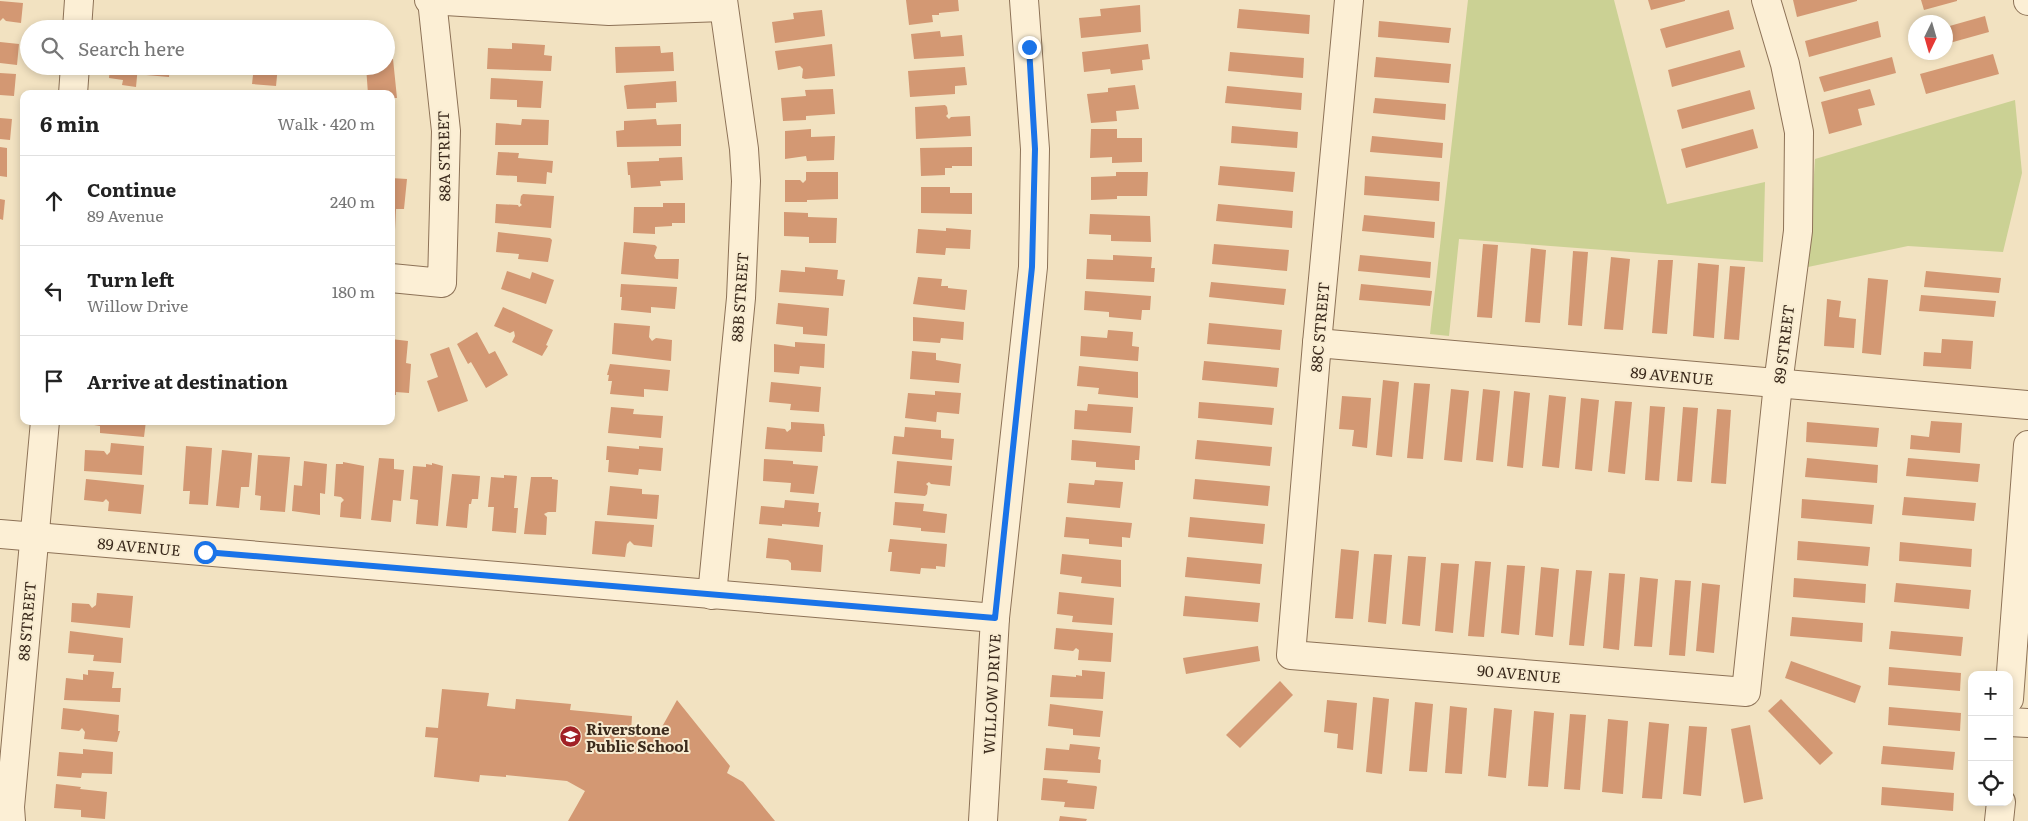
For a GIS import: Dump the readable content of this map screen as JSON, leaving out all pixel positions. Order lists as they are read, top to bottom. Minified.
{"streets":{"street":["88A STREET","88B STREET","88C STREET","89 STREET","89 AVENUE","88 STREET","90 AVENUE","WILLOW DRIVE"]},"crossings":[["88B STREET","89 AVENUE"],["88C STREET","89 AVENUE"],["88C STREET","90 AVENUE"],["89 STREET","89 AVENUE"],["89 STREET","90 AVENUE"],["89 AVENUE","88 STREET"],["89 AVENUE","WILLOW DRIVE"]],"places":{"school or university":["Riverstone Public School"]},"north":"bottom","page":{"search":"Search here","heading":["6 min","Walk · 420 m"],"list":[["Continue","89 Avenue","240 m"],["Turn left","Willow Drive","180 m"],"Arrive at destination"],"map_buttons":["+","−"]}}
